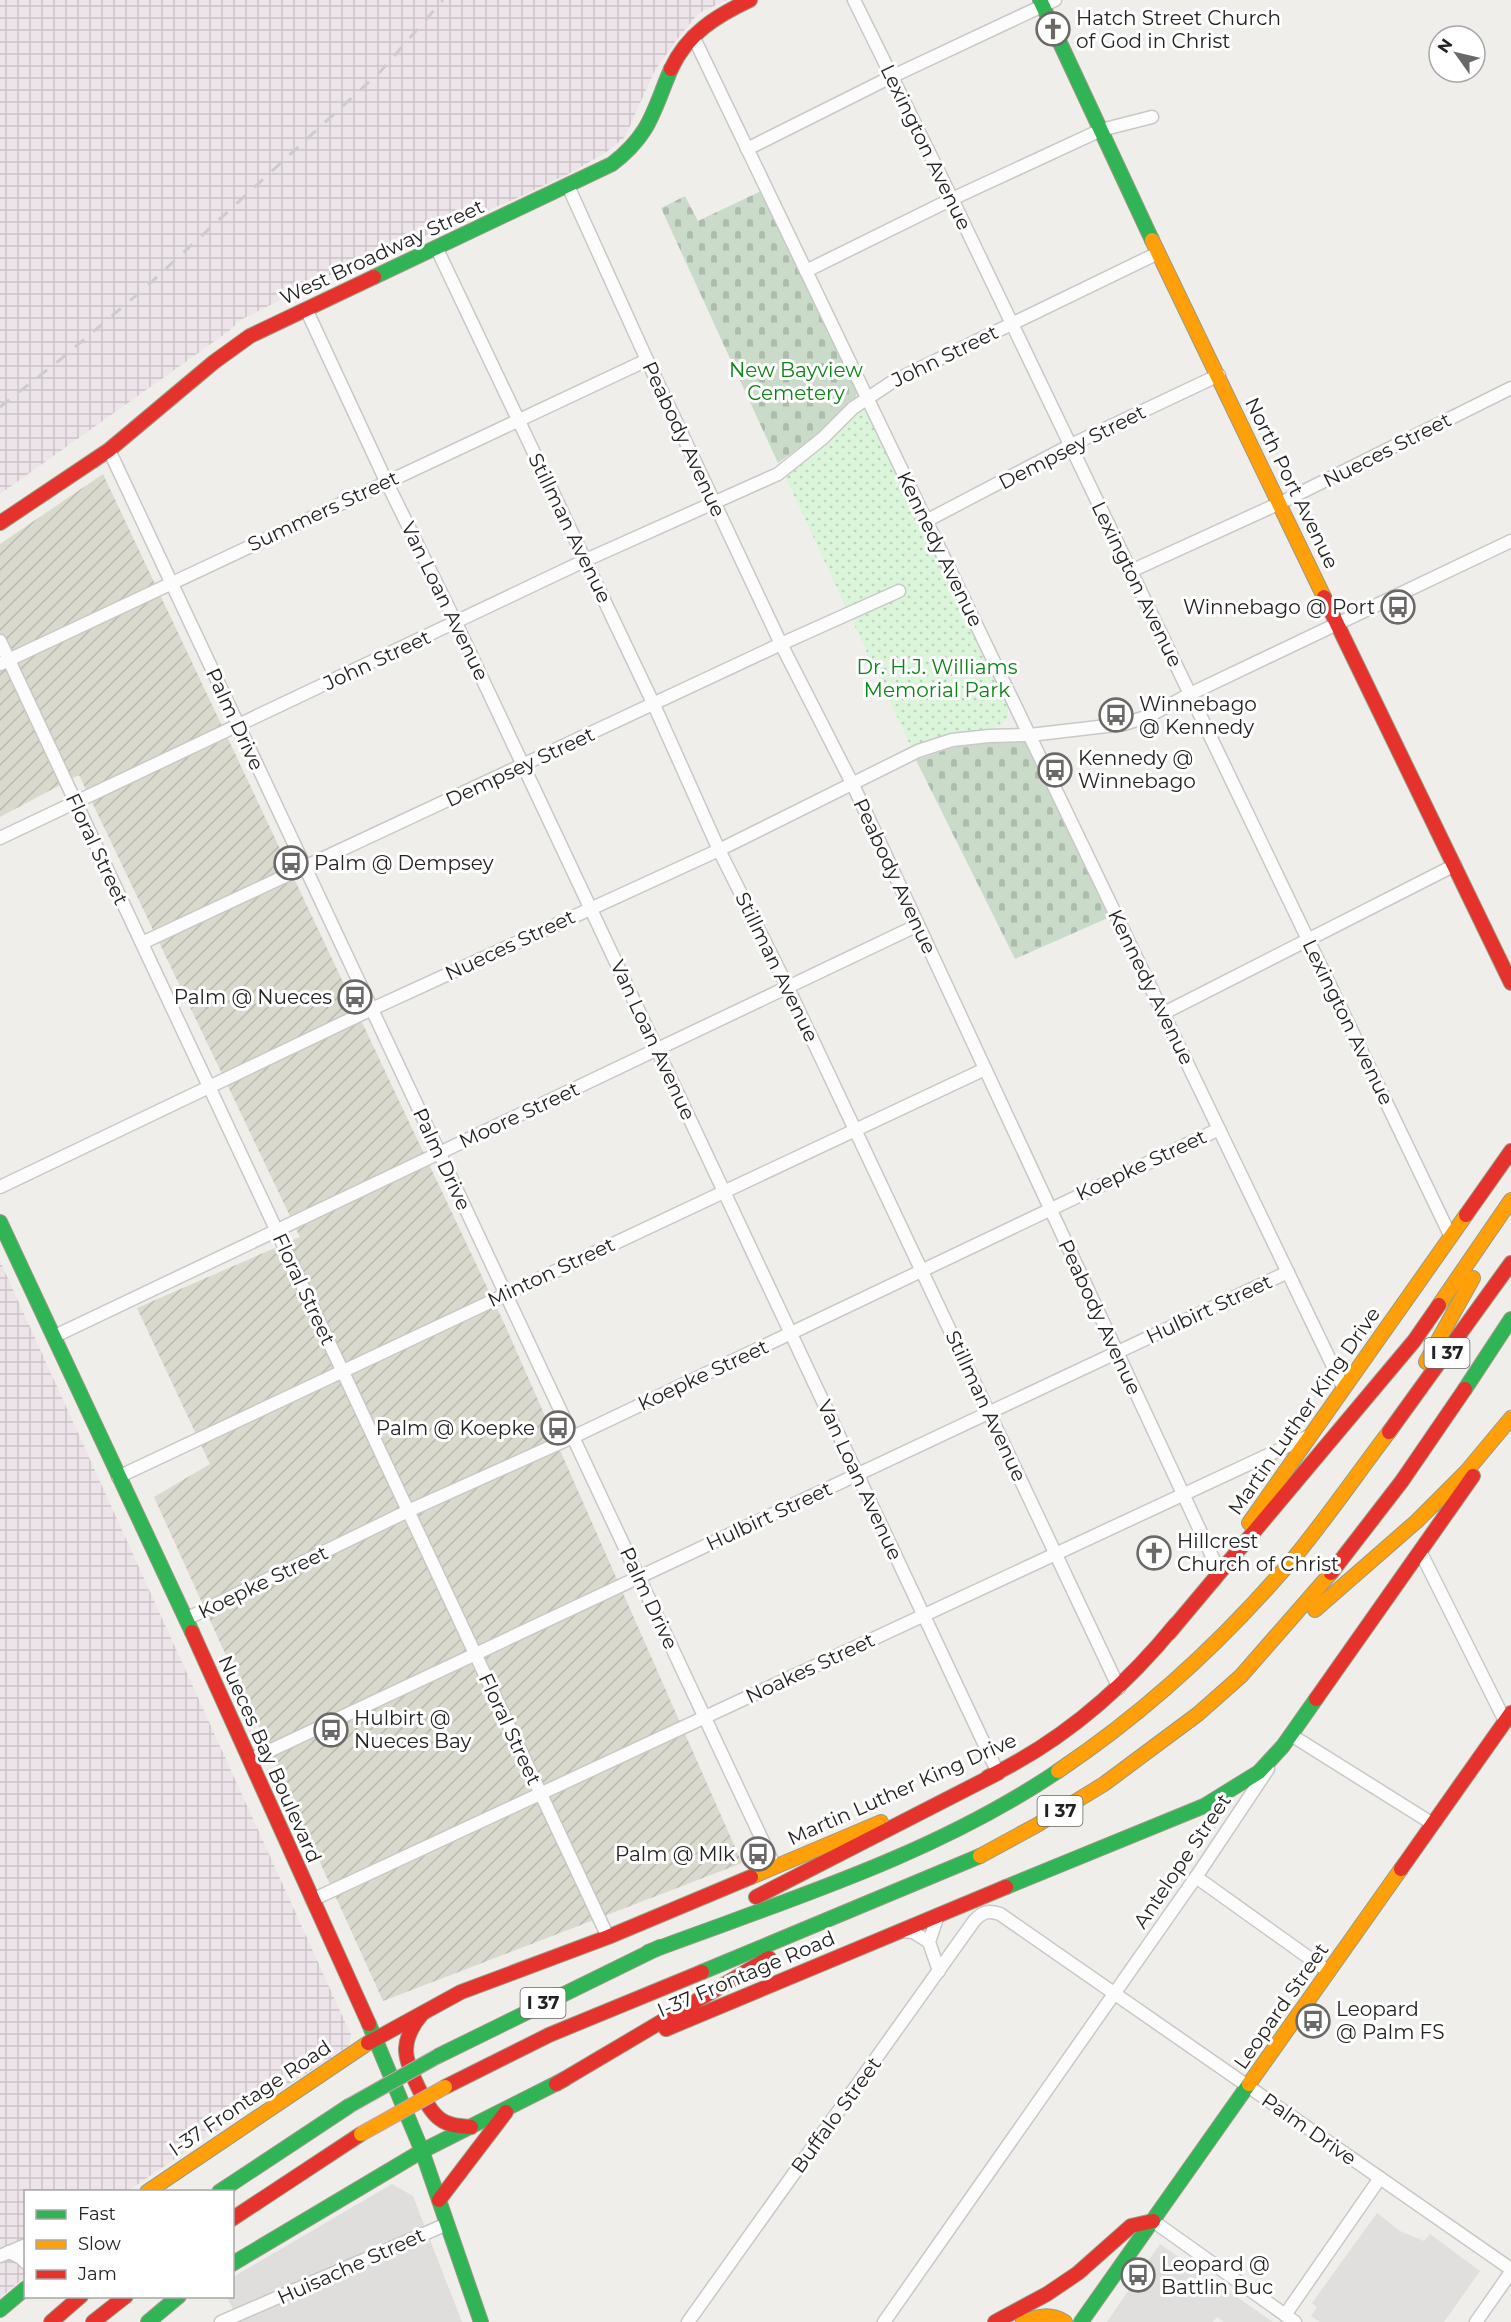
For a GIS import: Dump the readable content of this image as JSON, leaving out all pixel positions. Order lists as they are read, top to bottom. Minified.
{"streets":{"main road":["West Broadway Street","North Port Avenue","I 37","Martin Luther King Drive","Nueces Bay Boulevard","Antelope Street","I-37 Frontage Road","Leopard Street"],"street":["Lexington Avenue","John Street","Peabody Avenue","Dempsey Street","Nueces Street","Summers Street","Stillman Avenue","Kennedy Avenue","Van Loan Avenue","Palm Drive","Floral Street","Moore Street","Koepke Street","Minton Street","Hulbirt Street","Noakes Street","Buffalo Street","Huisache Street"]},"crossings":[["Lexington Avenue","John Street"],["Lexington Avenue","Dempsey Street"],["Lexington Avenue","Nueces Street"],["Lexington Avenue","Martin Luther King Drive"],["West Broadway Street","Peabody Avenue"],["West Broadway Street","Stillman Avenue"],["West Broadway Street","Kennedy Avenue"],["West Broadway Street","Van Loan Avenue"],["West Broadway Street","Palm Drive"],["John Street","Peabody Avenue"],["John Street","North Port Avenue"],["John Street","Stillman Avenue"],["John Street","Kennedy Avenue"],["John Street","Van Loan Avenue"],["John Street","Palm Drive"],["John Street","Floral Street"],["Peabody Avenue","Dempsey Street"],["Peabody Avenue","Nueces Street"],["Peabody Avenue","Summers Street"],["Peabody Avenue","Moore Street"],["Peabody Avenue","Koepke Street"],["Peabody Avenue","Minton Street"],["Peabody Avenue","Hulbirt Street"],["Peabody Avenue","Martin Luther King Drive"],["Peabody Avenue","Noakes Street"],["Dempsey Street","North Port Avenue"],["Dempsey Street","Stillman Avenue"],["Dempsey Street","Kennedy Avenue"],["Dempsey Street","Van Loan Avenue"],["Dempsey Street","Palm Drive"],["Dempsey Street","Floral Street"],["Nueces Street","North Port Avenue"],["Nueces Street","Stillman Avenue"],["Nueces Street","Kennedy Avenue"],["Nueces Street","Van Loan Avenue"],["Nueces Street","Palm Drive"],["Nueces Street","Floral Street"],["Summers Street","Stillman Avenue"],["Summers Street","Van Loan Avenue"],["Summers Street","Palm Drive"],["Summers Street","Floral Street"],["Stillman Avenue","Moore Street"],["Stillman Avenue","Koepke Street"],["Stillman Avenue","Minton Street"],["Stillman Avenue","Hulbirt Street"],["Stillman Avenue","Martin Luther King Drive"],["Stillman Avenue","Noakes Street"],["Kennedy Avenue","Koepke Street"],["Kennedy Avenue","Hulbirt Street"],["Kennedy Avenue","Martin Luther King Drive"],["Van Loan Avenue","Moore Street"],["Van Loan Avenue","Koepke Street"],["Van Loan Avenue","Minton Street"],["Van Loan Avenue","Hulbirt Street"],["Van Loan Avenue","Martin Luther King Drive"],["Van Loan Avenue","Noakes Street"],["Palm Drive","Moore Street"],["Palm Drive","Koepke Street"],["Palm Drive","Minton Street"],["Palm Drive","Hulbirt Street"],["Palm Drive","Martin Luther King Drive"],["Palm Drive","Noakes Street"],["Palm Drive","Antelope Street"],["Palm Drive","Leopard Street"],["Palm Drive","Buffalo Street"],["Floral Street","Moore Street"],["Floral Street","Koepke Street"],["Floral Street","Minton Street"],["Floral Street","Hulbirt Street"],["Floral Street","Martin Luther King Drive"],["Floral Street","Noakes Street"],["Moore Street","Nueces Bay Boulevard"],["Koepke Street","Nueces Bay Boulevard"],["Minton Street","Nueces Bay Boulevard"],["Hulbirt Street","Nueces Bay Boulevard"],["Martin Luther King Drive","Noakes Street"],["Martin Luther King Drive","Nueces Bay Boulevard"],["Martin Luther King Drive","I-37 Frontage Road"],["Noakes Street","Nueces Bay Boulevard"],["Nueces Bay Boulevard","I-37 Frontage Road"],["Nueces Bay Boulevard","Huisache Street"],["Antelope Street","I-37 Frontage Road"]],"parks":["New Bayview Cemetery","Dr. H.J. Williams Memorial Park"],"places":{"church":["Hatch Street Church of God in Christ","Hillcrest Church of Christ"],"bus stop":["Winnebago @ Port","Winnebago @ Kennedy","Kennedy @ Winnebago","Palm @ Dempsey","Palm @ Nueces","Palm @ Koepke","Hulbirt @ Nueces Bay","Palm @ Mlk","Leopard @ Palm FS","Leopard @ Battlin Buc"]},"legend":["Fast","Slow","Jam"],"north":"top left"}
